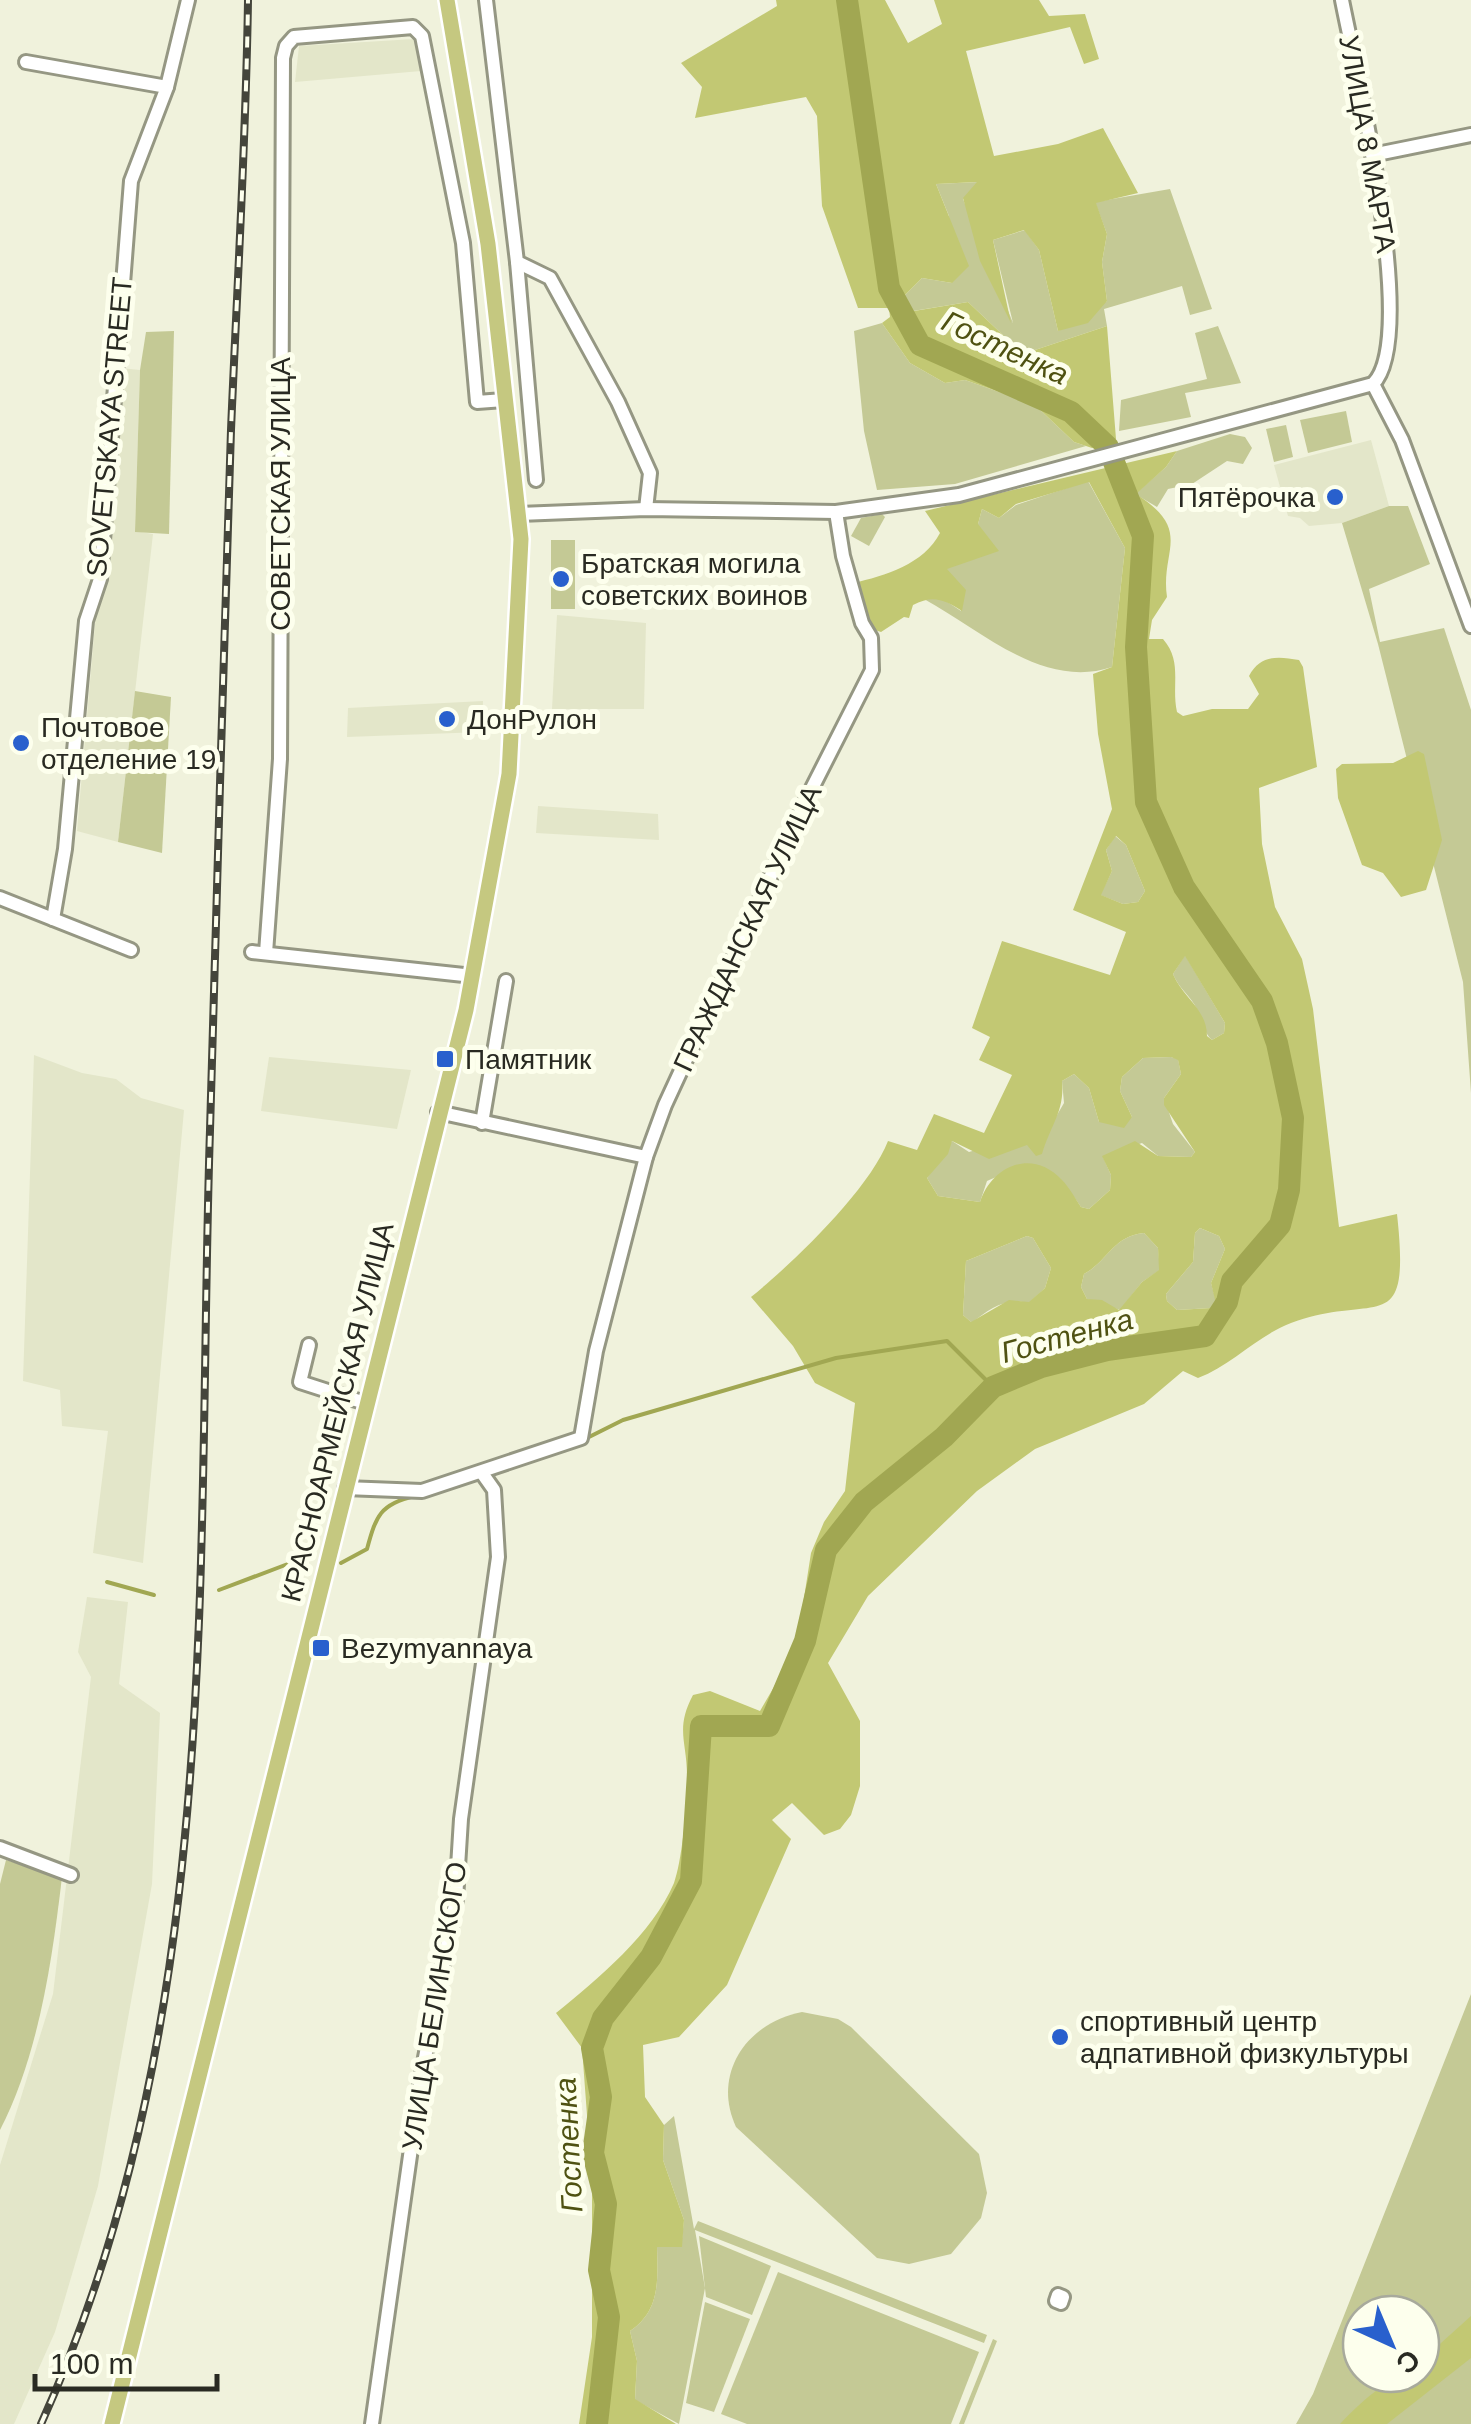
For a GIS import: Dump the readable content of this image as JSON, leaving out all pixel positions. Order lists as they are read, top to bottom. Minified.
{"streets":{"main road":["КРАСНОАРМЕЙСКАЯ УЛИЦА"],"street":["УЛИЦА 8 МАРТА","SOVETSKAYA STREET","СОВЕТСКАЯ УЛИЦА","ГРАЖДАНСКАЯ УЛИЦА","УЛИЦА БЕЛИНСКОГО"]},"crossings":[["СОВЕТСКАЯ УЛИЦА","КРАСНОАРМЕЙСКАЯ УЛИЦА"],["ГРАЖДАНСКАЯ УЛИЦА","УЛИЦА БЕЛИНСКОГО"]],"water":["Гостенка"],"places":{"other":["Пятёрочка","Братская могила советских воинов","ДонРулон","Почтовое отделение 19","спортивный центр адпативной физкультуры"],"transit":["Памятник","Bezymyannaya"]},"scale_bar":"100 m","north":"bottom right"}
